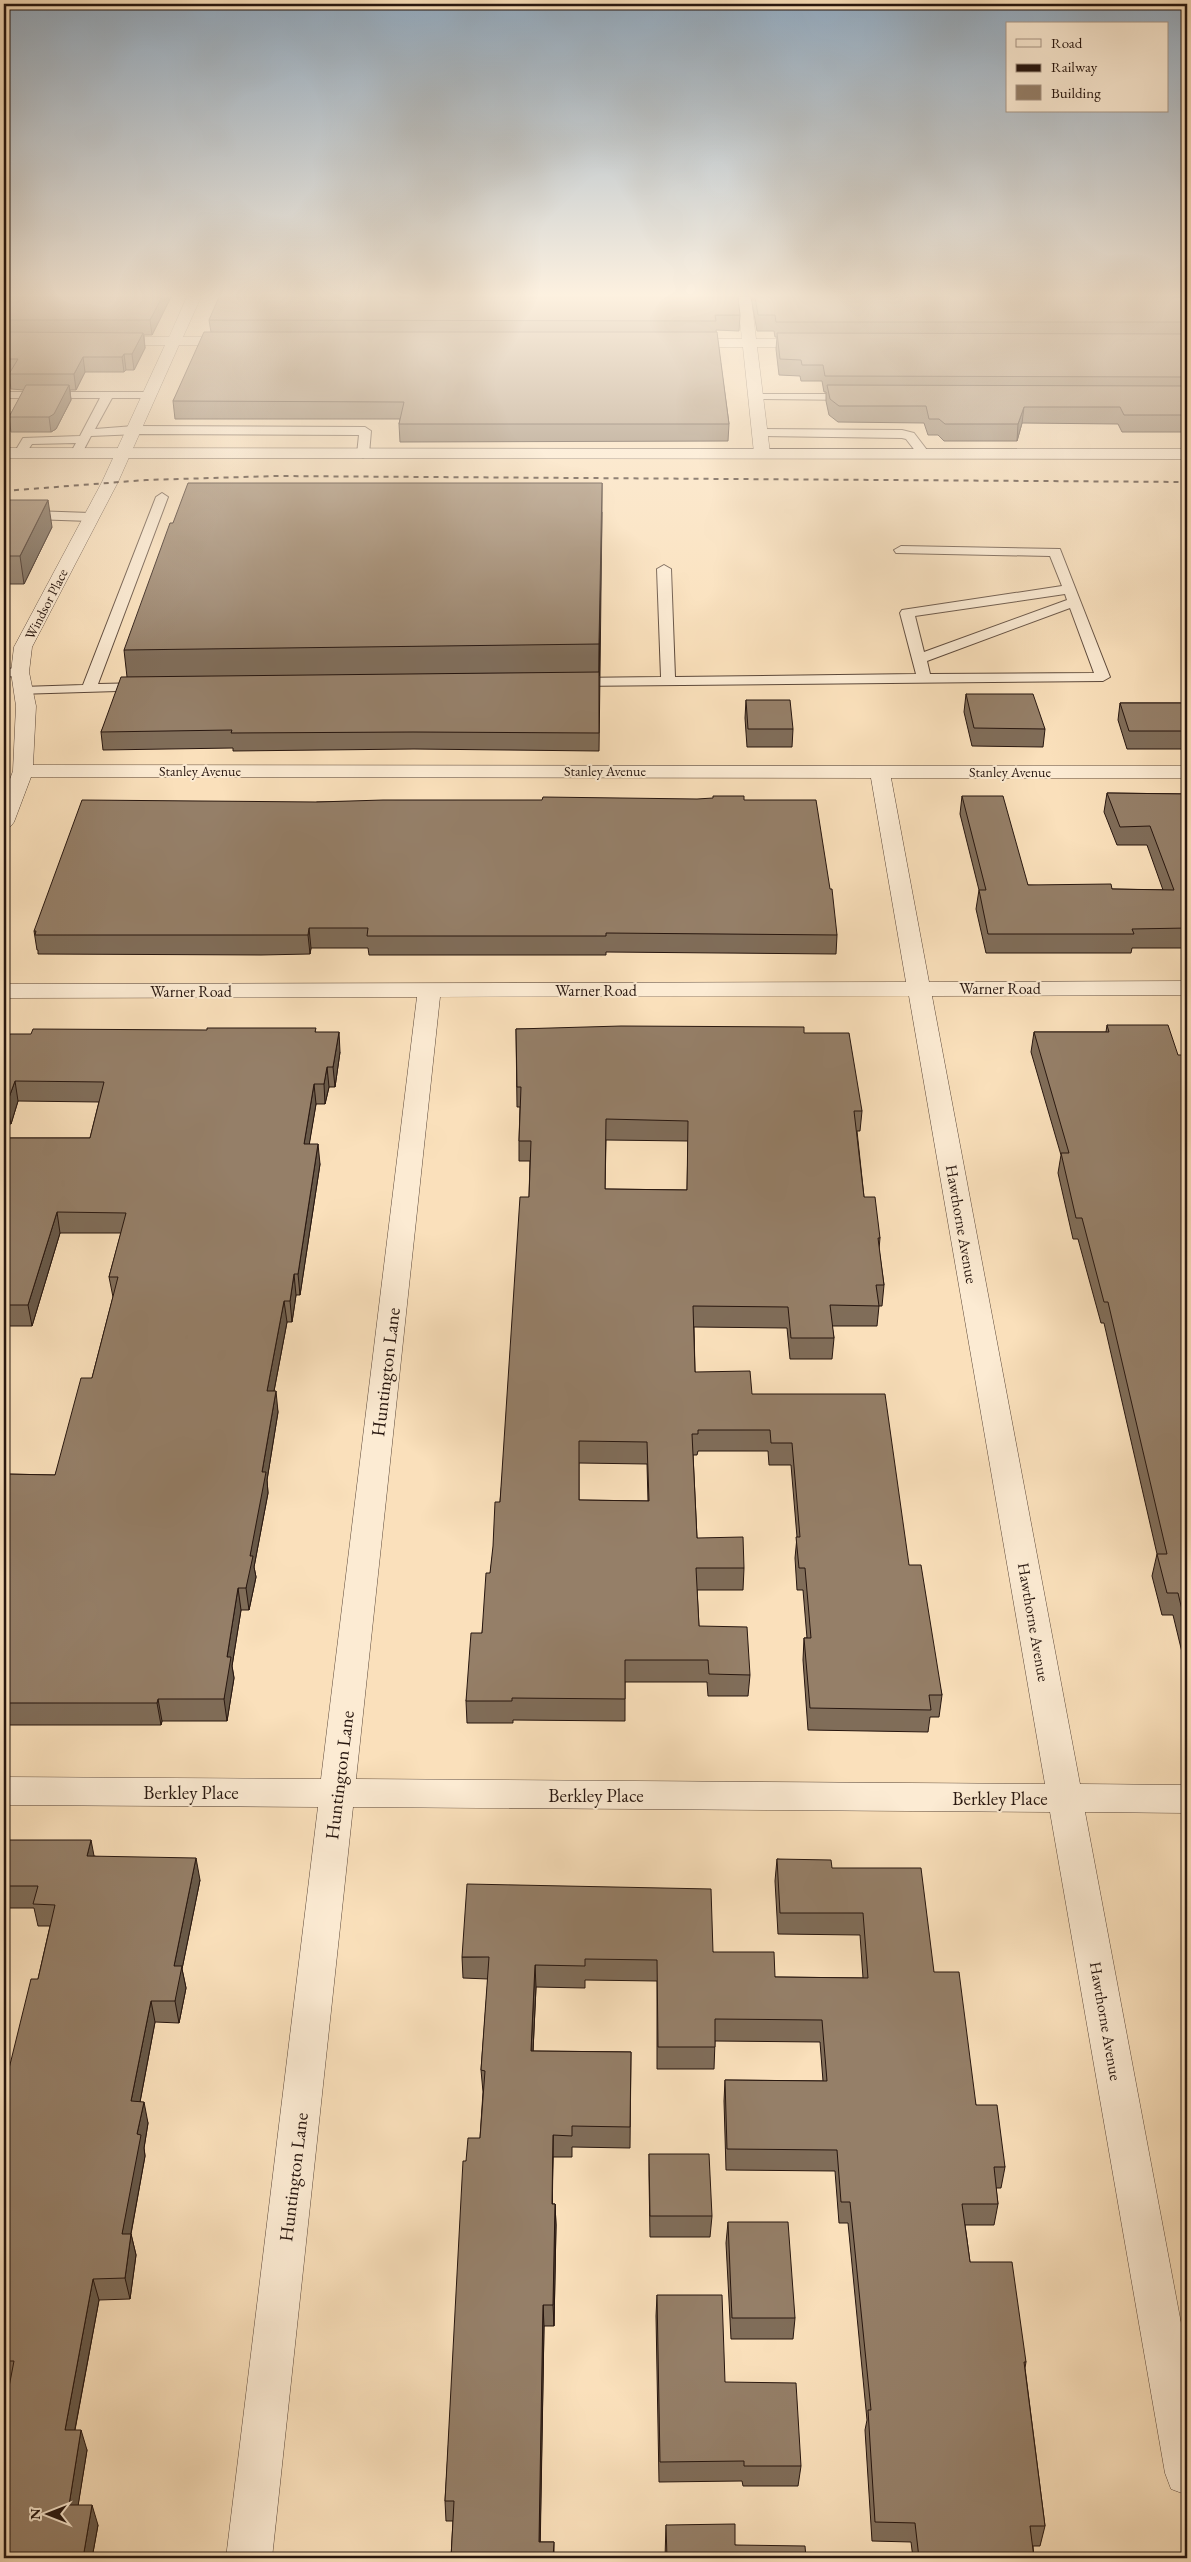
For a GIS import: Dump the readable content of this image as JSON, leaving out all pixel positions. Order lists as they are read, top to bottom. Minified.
{"streets":{"street":["Windsor Place","Stanley Avenue","Warner Road","Hawthorne Avenue","Huntington Lane","Berkley Place"]},"crossings":[["Windsor Place","Stanley Avenue"],["Stanley Avenue","Hawthorne Avenue"],["Warner Road","Hawthorne Avenue"],["Warner Road","Huntington Lane"],["Hawthorne Avenue","Berkley Place"],["Huntington Lane","Berkley Place"]],"legend":["Road","Railway","Building"],"north":"left"}
